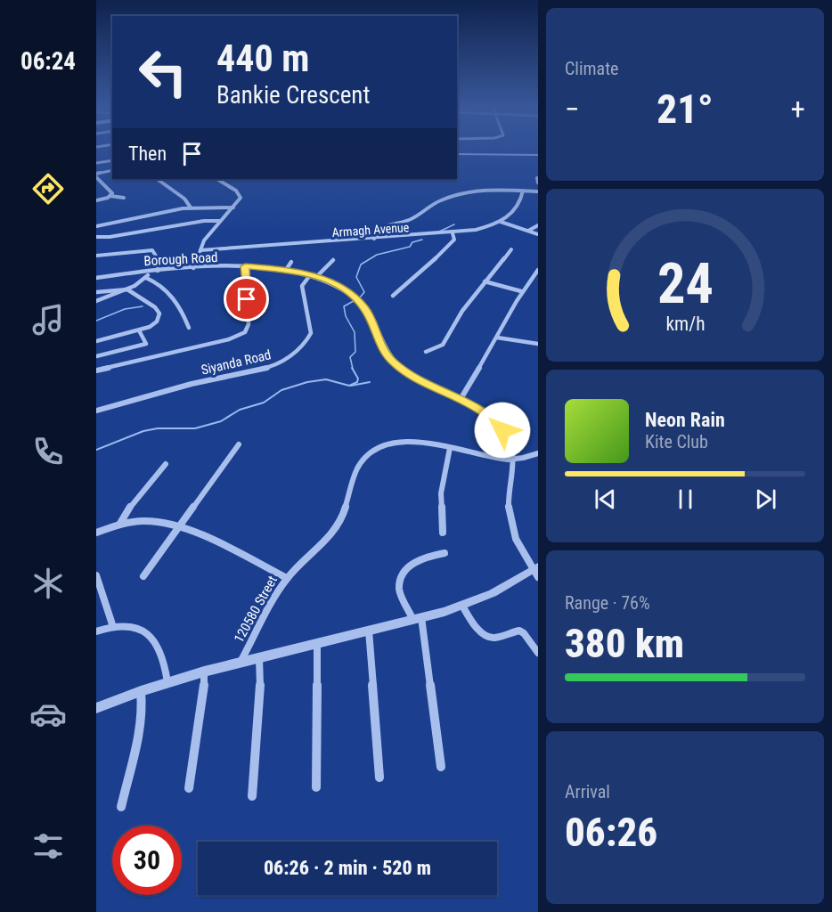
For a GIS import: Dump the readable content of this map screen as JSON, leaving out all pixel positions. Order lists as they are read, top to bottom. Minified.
{"streets":{"street":["Armagh Avenue","Borough Road","Siyanda Road","120580 Street"]},"crossings":[["Borough Road","Siyanda Road"],["Borough Road","120580 Street"]],"page":{"tabs":"06:24","tile":["Climate",["Range · 76%","380 km"],["Arrival","06:26"]],"turn":["440 m","Bankie Crescent"],"heat":["−","21°","+"],"then":"Then","song":["Neon Rain","Kite Club"],"limit":"30","trip":"06:26 · 2 min · 520 m","gauge":["24","km/h"]}}
